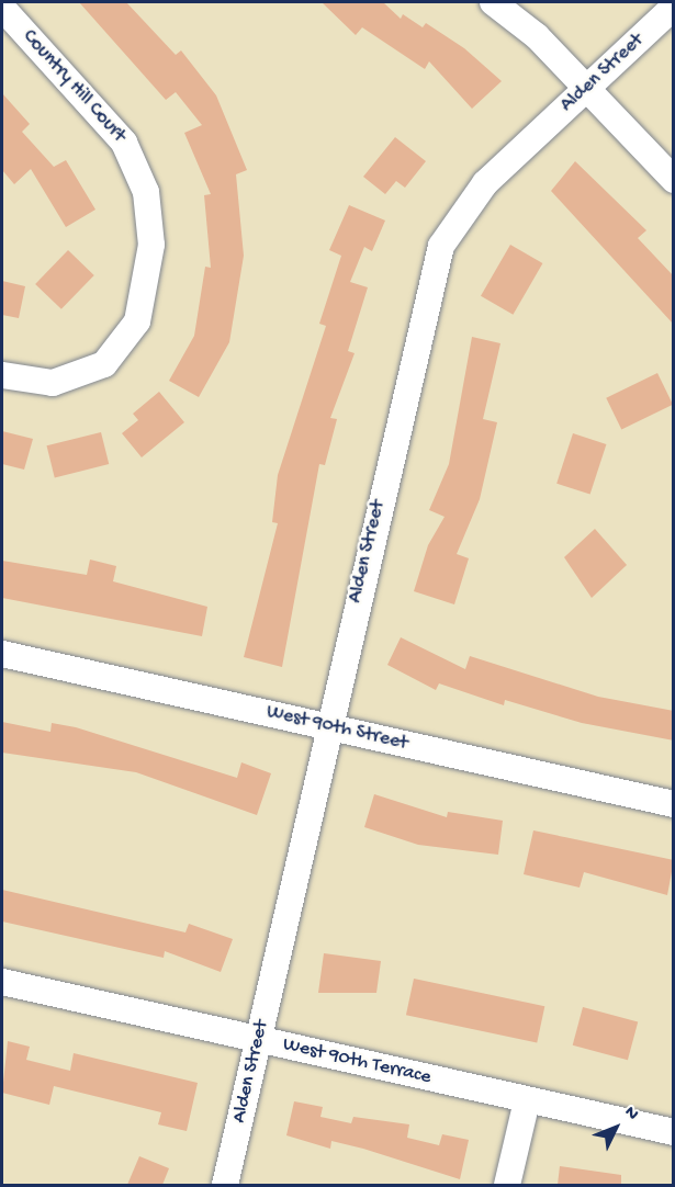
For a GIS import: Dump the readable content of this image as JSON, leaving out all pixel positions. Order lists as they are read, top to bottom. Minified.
{"streets":{"street":["Alden Street","Country Hill Court","West 90th Street","West 90th Terrace"]},"crossings":[["Alden Street","West 90th Street"],["Alden Street","West 90th Terrace"]],"north":"top right"}
